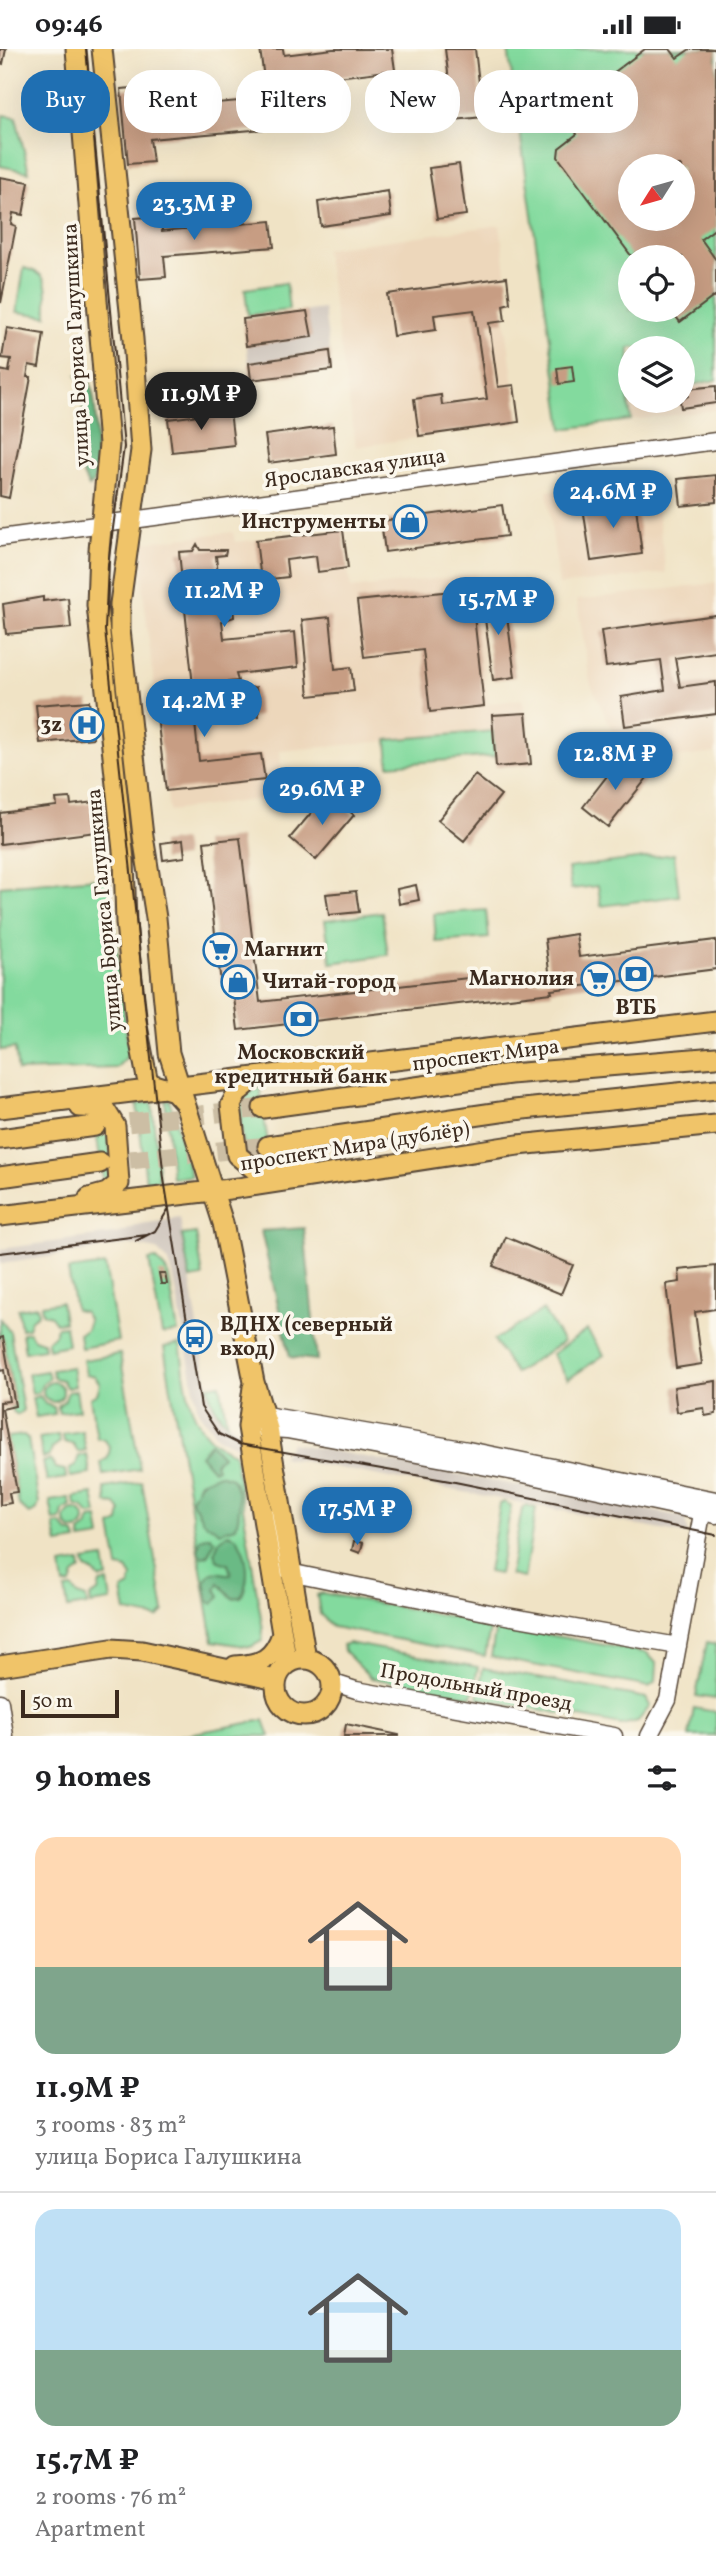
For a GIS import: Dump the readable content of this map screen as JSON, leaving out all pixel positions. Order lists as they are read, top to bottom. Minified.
{"streets":{"main road":["улица Бориса Галушкина","проспект Мира","проспект Мира (дублёр)"],"street":["Ярославская улица","Продольный проезд"]},"crossings":[["улица Бориса Галушкина","Ярославская улица"]],"places":{"shop":["Инструменты","Читай-город"],"hospital":["3z"],"supermarket":["Магнит","Магнолия"],"bank":["ВТБ","Московский кредитный банк"],"bus stop":["ВДНХ (северный вход)"]},"scale_bar":"50 m","north":"bottom left","page":{"status":"09:46","chip":["Buy","Rent","Filters","New","Apartment"],"price":["23.3M ₽","11.9M ₽","24.6M ₽","11.2M ₽","15.7M ₽","14.2M ₽","12.8M ₽","29.6M ₽","17.5M ₽"],"scale":"50 m","heading":"9 homes","list":[{"name":"11.9M ₽","note":"3 rooms · 83 m² · улица Бориса Галушкина"},{"name":"15.7M ₽","note":"2 rooms · 76 m² · Apartment"}]}}
